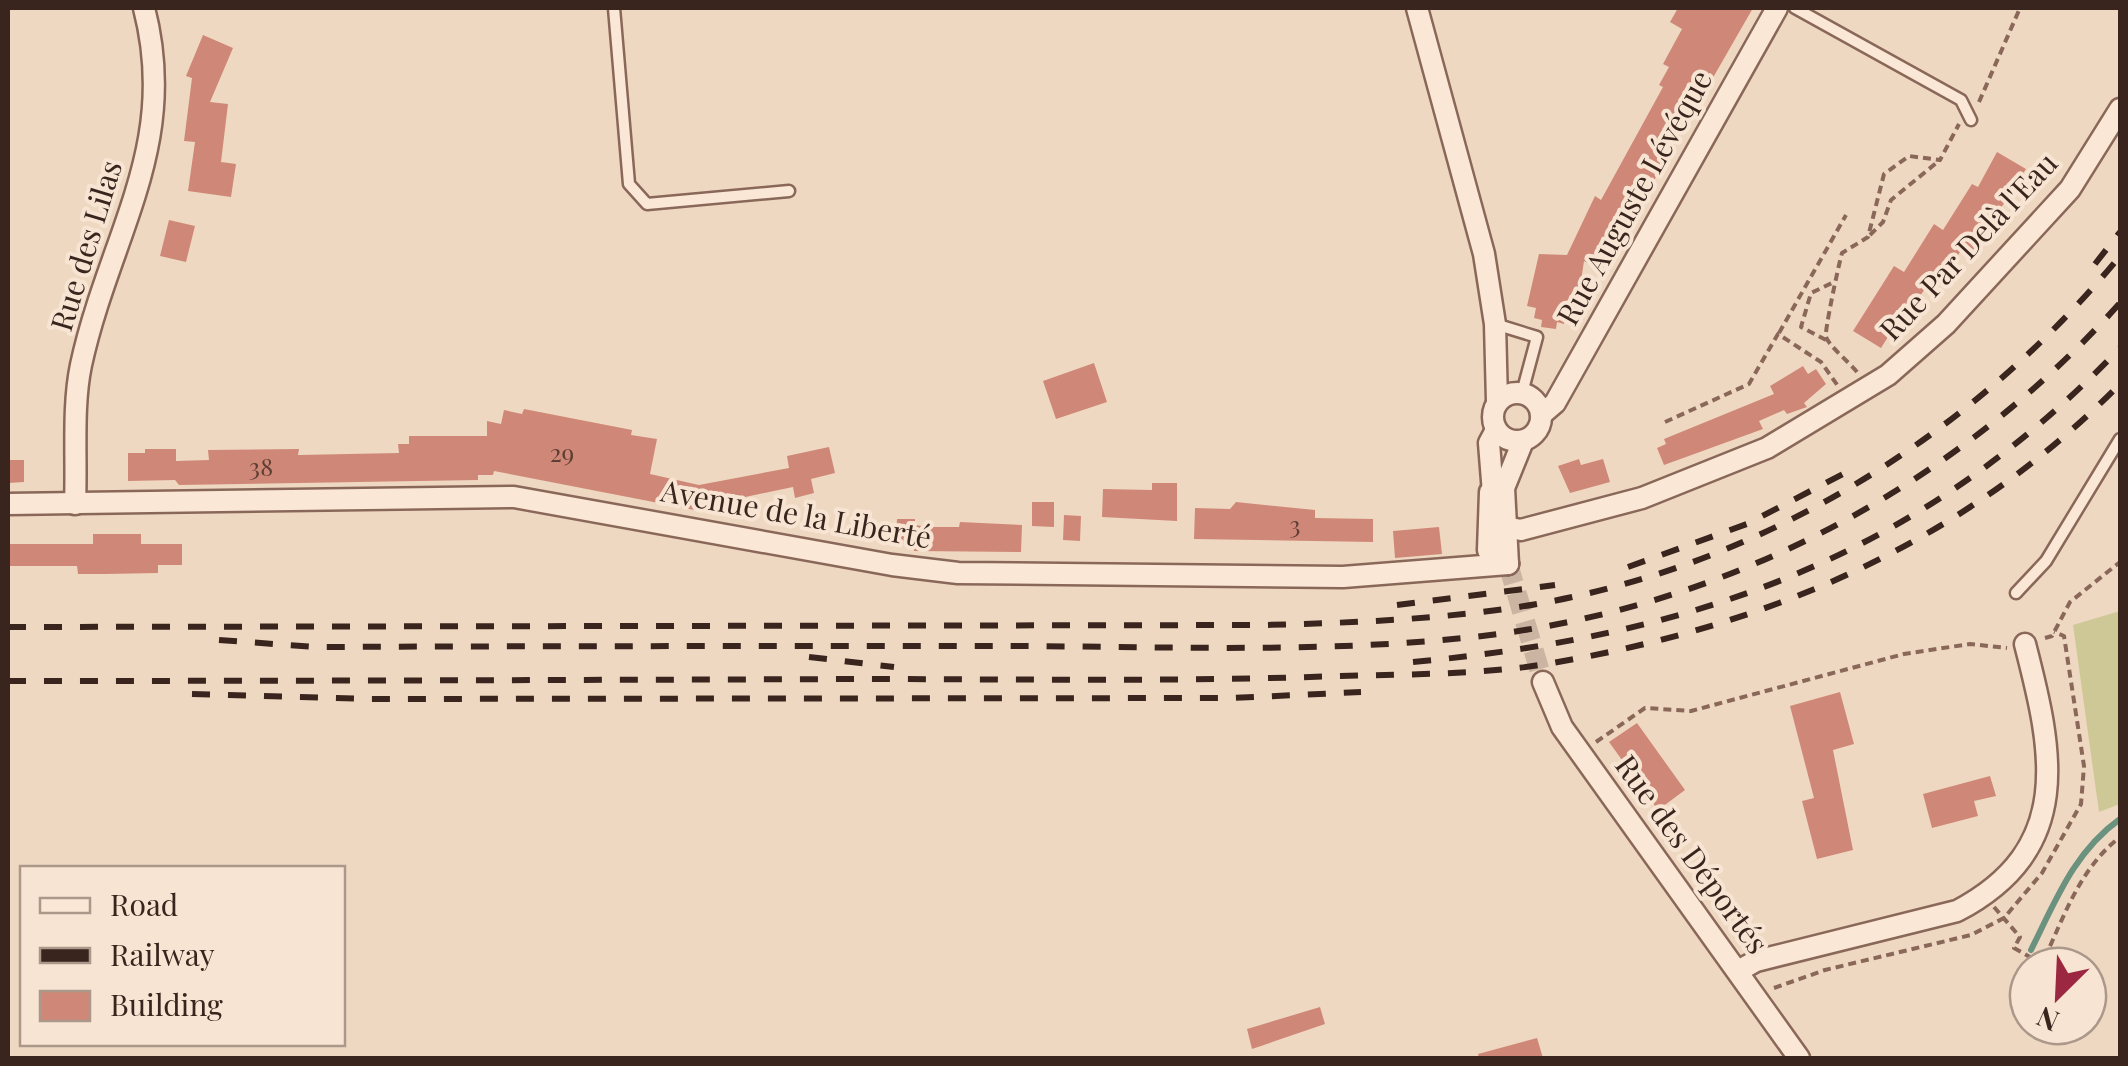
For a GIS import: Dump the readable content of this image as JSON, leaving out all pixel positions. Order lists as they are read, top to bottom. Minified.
{"streets":{"street":["Rue Auguste Lévéque","Rue des Lilas","Rue Par Delà l'Eau","Avenue de la Liberté","Rue des Déportés"]},"crossings":[["Rue des Lilas","Avenue de la Liberté"]],"house_numbers":["29","38","3"],"legend":["Road","Railway","Building"],"north":"bottom left"}
